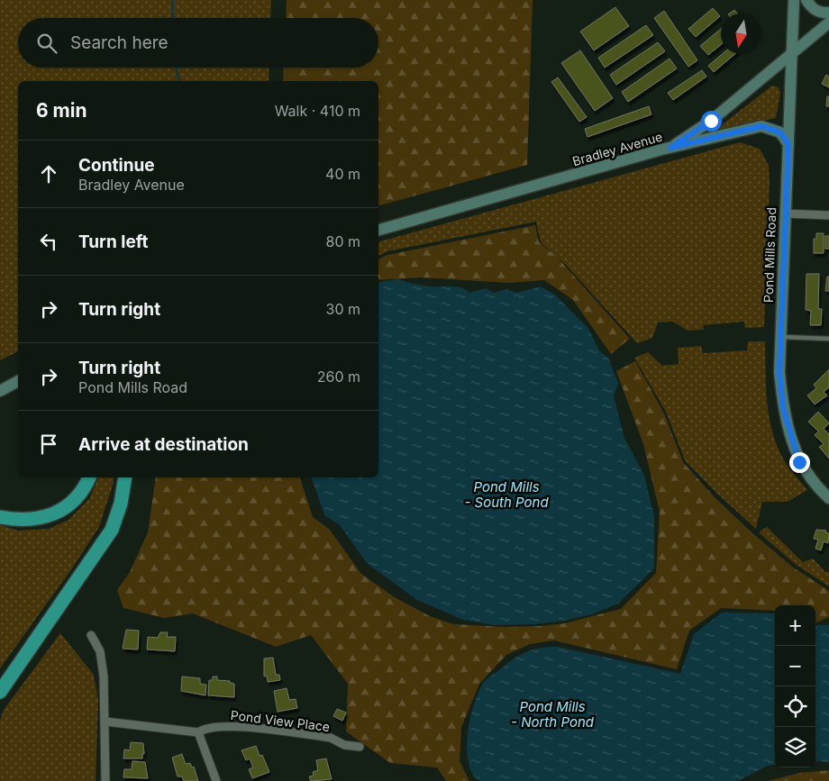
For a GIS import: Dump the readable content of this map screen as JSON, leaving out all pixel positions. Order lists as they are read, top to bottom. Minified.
{"streets":{"main road":["Bradley Avenue","Pond Mills Road"],"street":["Pond View Place"]},"crossings":[["Bradley Avenue","Pond Mills Road"]],"water":["Pond Mills - South Pond","Pond Mills - North Pond"],"north":"bottom","page":{"search":"Search here","heading":["6 min","Walk · 410 m"],"list":[["Continue","Bradley Avenue","40 m"],["Turn left","80 m"],["Turn right","30 m"],["Turn right","Pond Mills Road","260 m"],"Arrive at destination"],"map_buttons":["+","−"]}}
